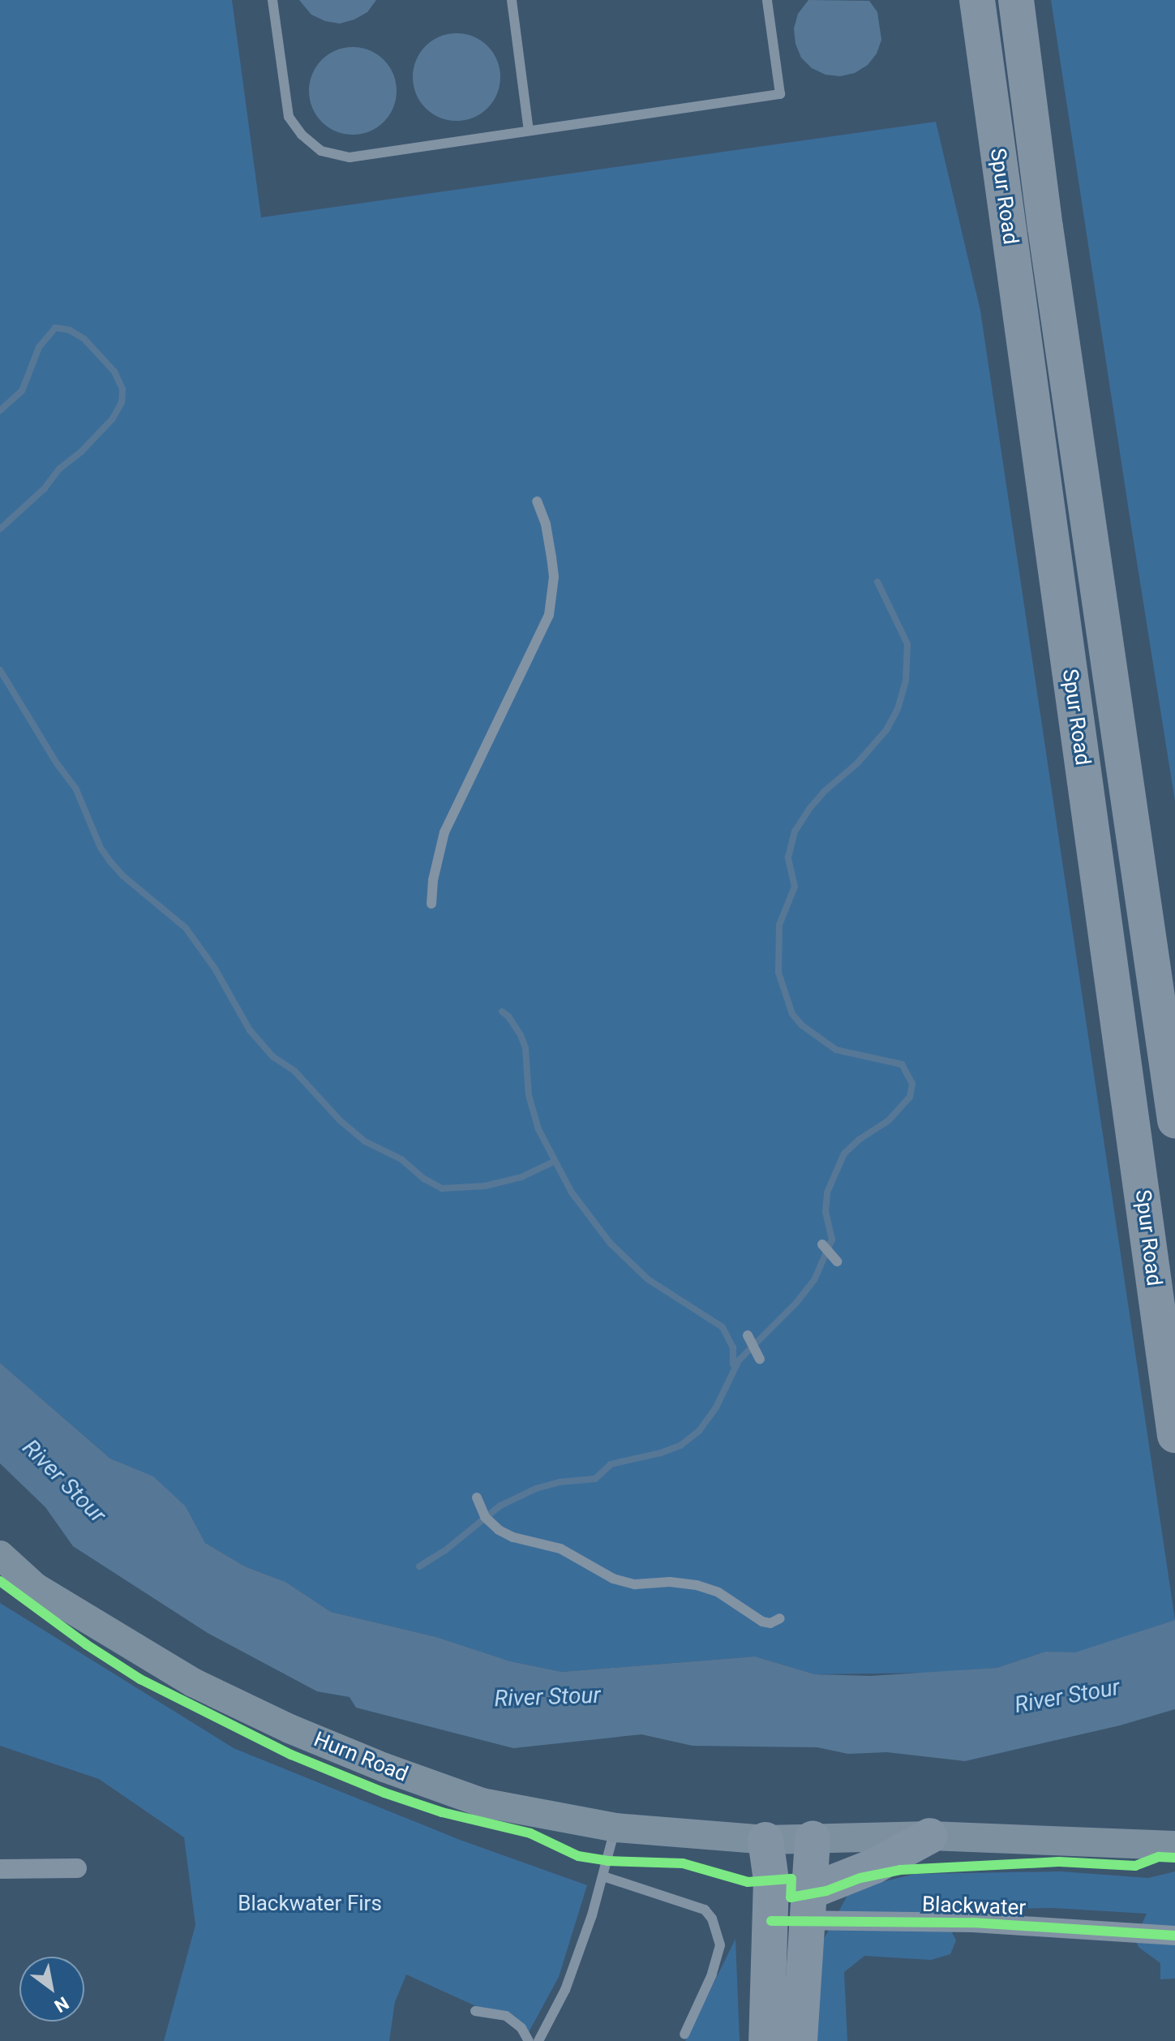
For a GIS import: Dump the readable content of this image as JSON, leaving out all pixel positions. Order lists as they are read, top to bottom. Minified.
{"streets":{"highway":["Spur Road"],"main road":["Hurn Road"],"street":["Blackwater"]},"water":["River Stour"],"parks":["Blackwater Firs"],"north":"bottom right"}
